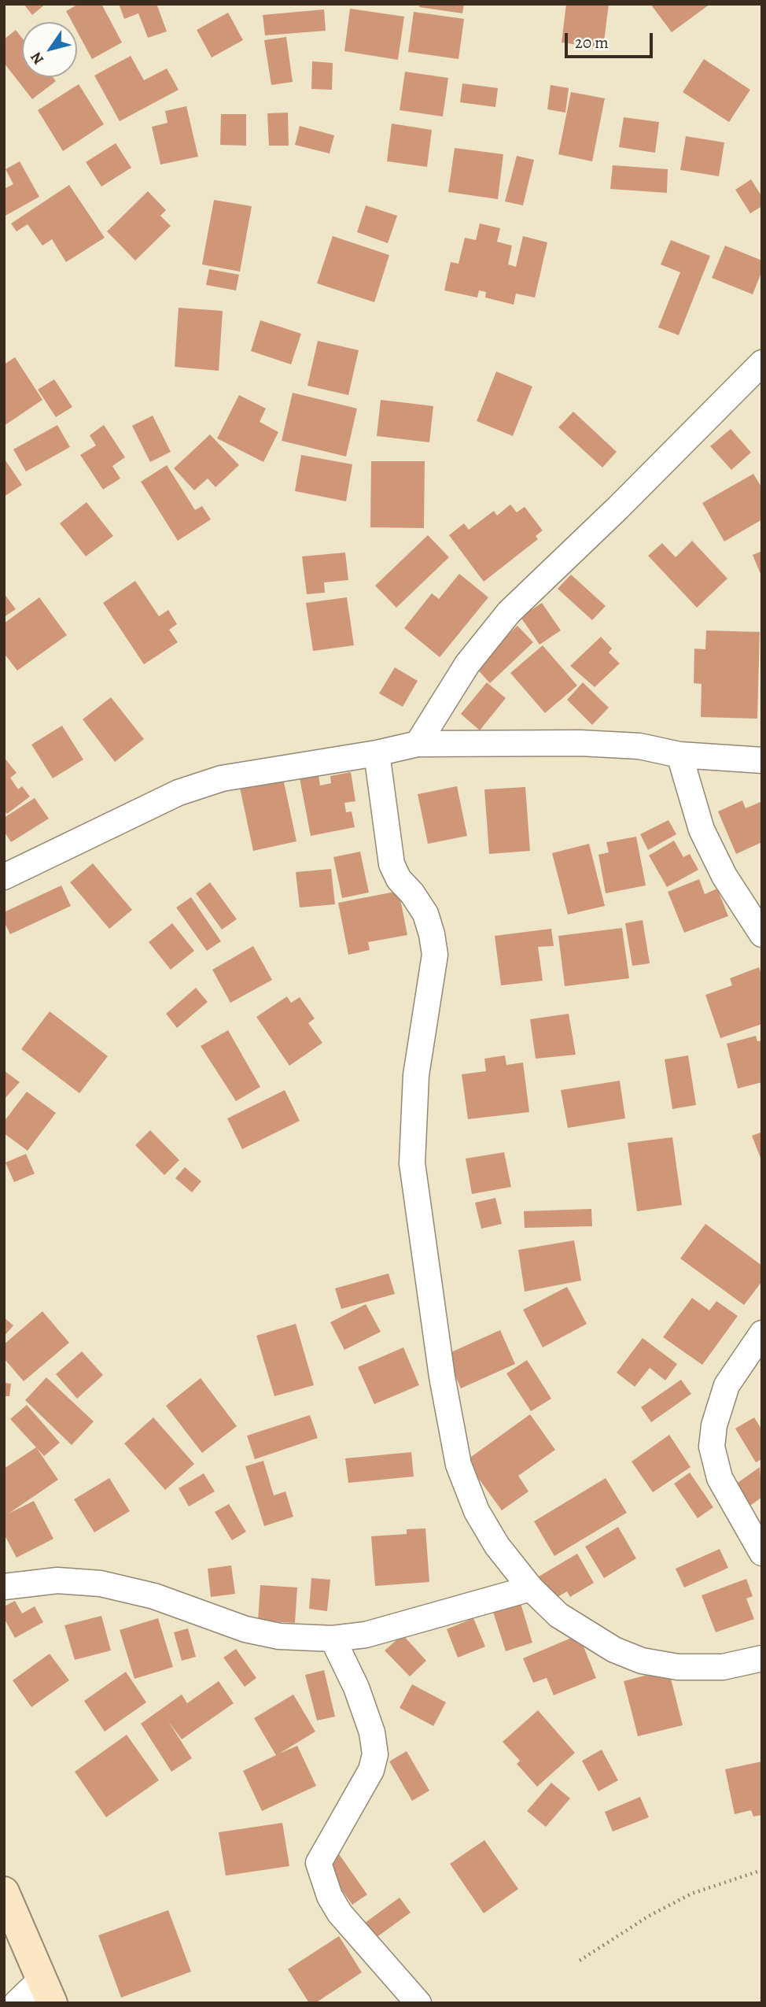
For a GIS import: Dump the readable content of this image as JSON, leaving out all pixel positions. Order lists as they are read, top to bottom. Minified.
{"scale_bar":"20 m","north":"bottom left"}
